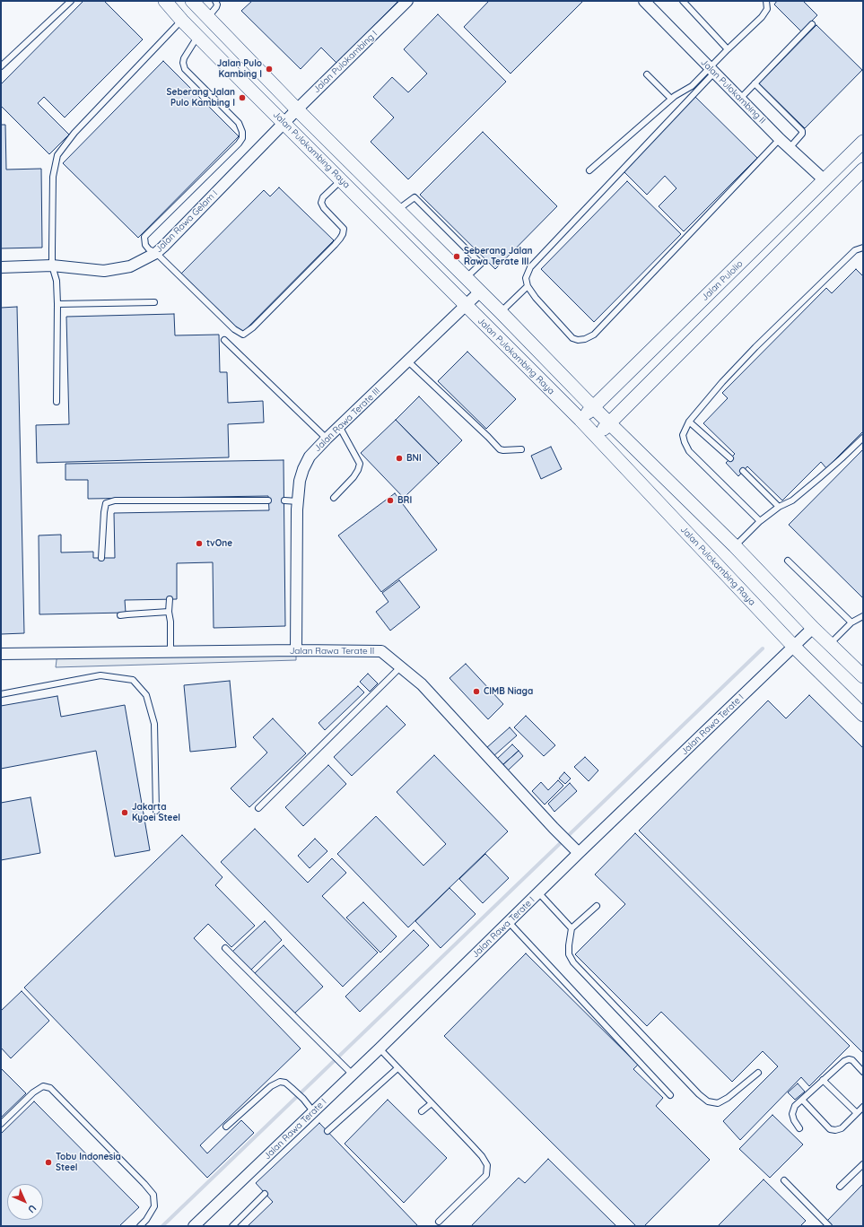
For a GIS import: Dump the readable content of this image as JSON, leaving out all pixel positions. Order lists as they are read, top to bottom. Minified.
{"streets":{"street":["Jalan Pulokambing I","Jalan Pulokambing II","Jalan Pulokambing Raya","Jalan Rawa Gelam I","Jalan Pulolio","Jalan Rawa Terate III","Jalan Rawa Terate II","Jalan Rawa Terate I"]},"crossings":[["Jalan Pulokambing I","Jalan Pulokambing Raya"],["Jalan Pulokambing I","Jalan Rawa Gelam I"],["Jalan Pulokambing II","Jalan Pulolio"],["Jalan Pulokambing Raya","Jalan Rawa Gelam I"],["Jalan Pulokambing Raya","Jalan Pulolio"],["Jalan Pulokambing Raya","Jalan Rawa Terate III"],["Jalan Pulokambing Raya","Jalan Rawa Terate I"],["Jalan Rawa Terate III","Jalan Rawa Terate II"],["Jalan Rawa Terate II","Jalan Rawa Terate I"]],"places":["Jalan Pulo Kambing I","Seberang Jalan Pulo Kambing I","Seberang Jalan Rawa Terate III","BNI","BRI","tvOne","CIMB Niaga","Jakarta Kyoei Steel","Tobu Indonesia Steel"],"north":"bottom right"}
